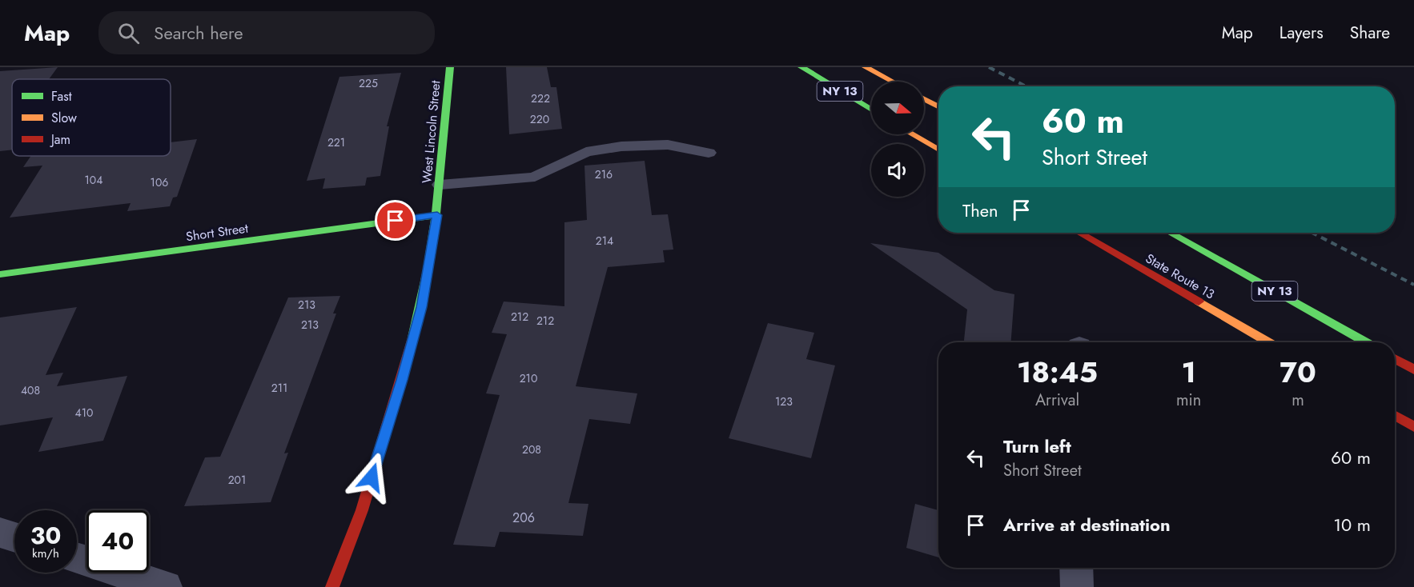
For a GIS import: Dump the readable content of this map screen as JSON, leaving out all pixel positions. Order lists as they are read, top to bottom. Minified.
{"streets":{"main road":["NY 13","West Lincoln Street","Short Street","State Route 13"]},"crossings":[["West Lincoln Street","Short Street"]],"house_numbers":["225","222","220","221","216","104","106","214","213","212","212","213","210","211","408","123","410","208","201","206"],"legend":["Fast","Slow","Jam"],"north":"right","page":{"header":"Map","search":"Search here","nav":["Map","Layers","Share"],"turn":["60 m","Short Street"],"then":"Then","eta":["18:45","Arrival","1","min","70","m"],"list":[{"name":"Turn left","note":"Short Street","value":"60 m"},{"name":"Arrive at destination","value":"10 m"}],"speed":"30 km/h","limit":"40"}}
